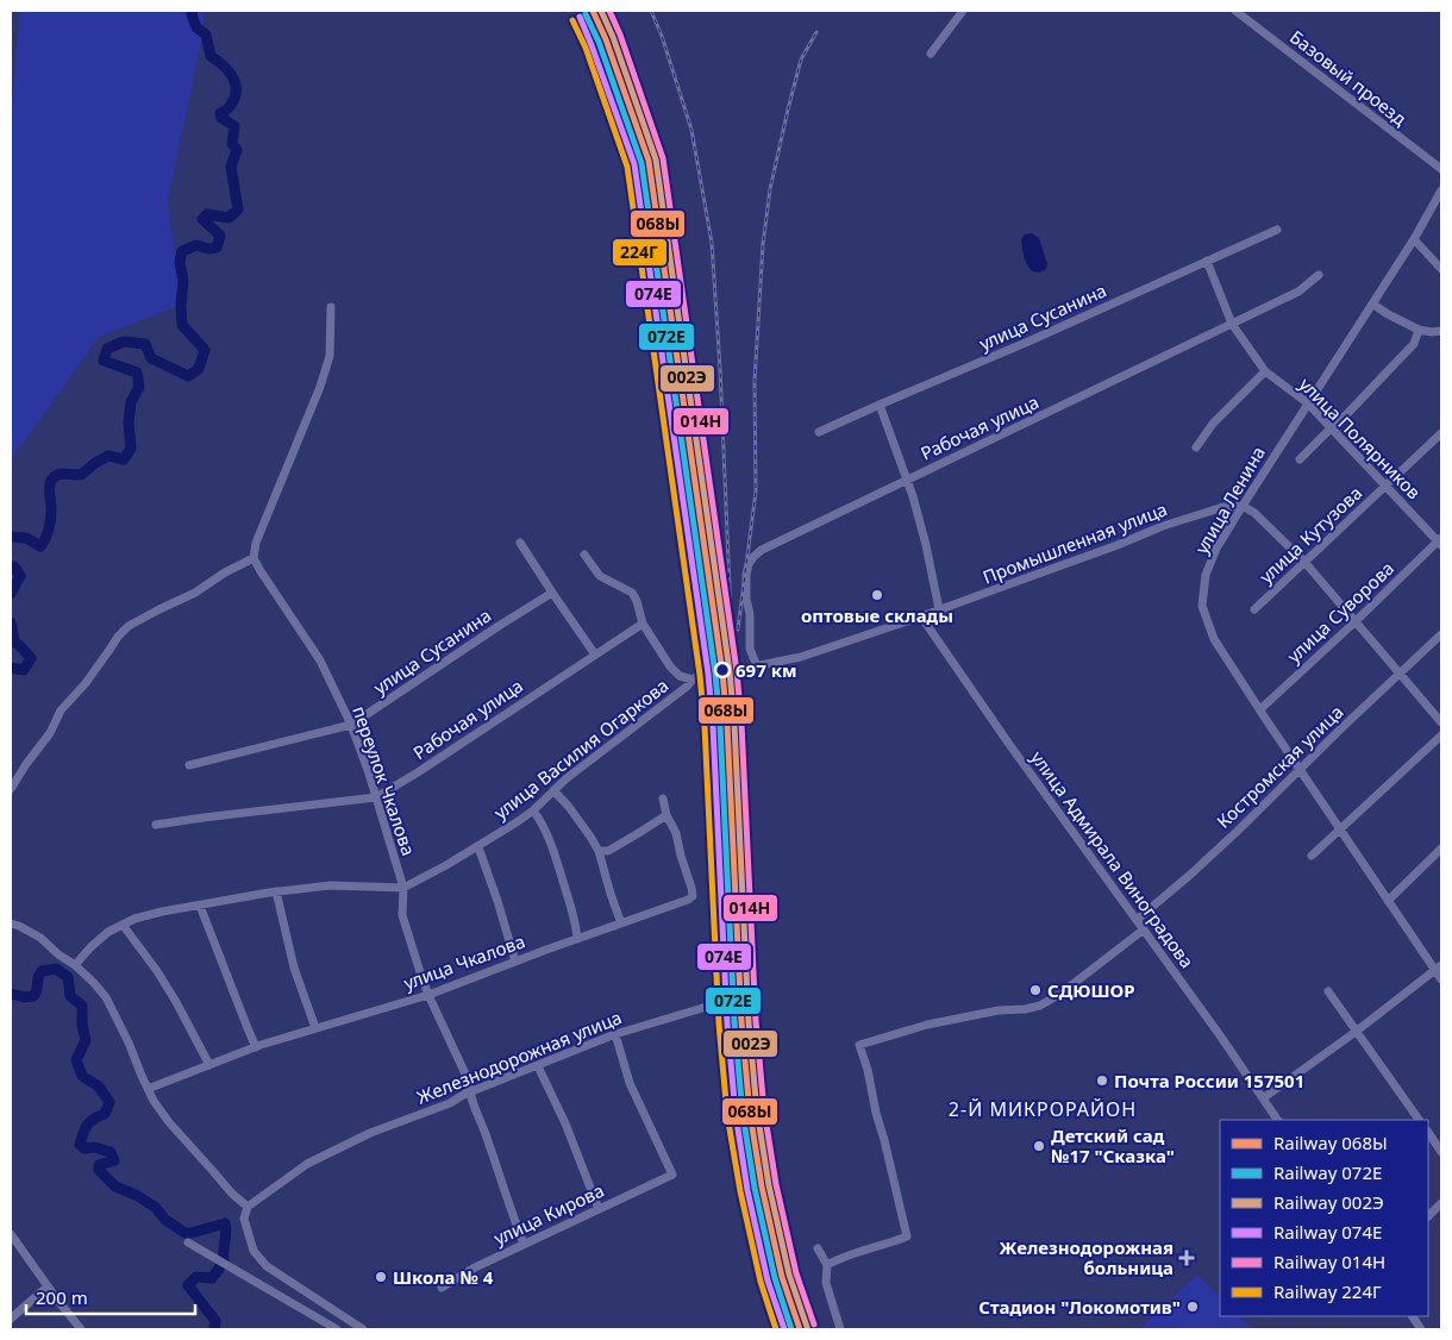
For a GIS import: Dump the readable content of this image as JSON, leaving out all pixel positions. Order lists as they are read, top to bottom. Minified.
{"streets":{"street":["Базовый проезд","улица Сусанина","Рабочая улица","улица Полярников","улица Ленина","улица Кутузова","Промышленная улица","улица Суворова","улица Василия Огаркова","Костромская улица","переулок Чкалова","улица Адмирала Виноградова","улица Чкалова","Железнодорожная улица","улица Кирова"]},"crossings":[["улица Сусанина","улица Полярников"],["улица Сусанина","переулок Чкалова"],["Рабочая улица","улица Полярников"],["Рабочая улица","Промышленная улица"],["Рабочая улица","улица Василия Огаркова"],["Рабочая улица","переулок Чкалова"],["улица Полярников","улица Ленина"],["улица Полярников","улица Кутузова"],["улица Полярников","улица Суворова"],["улица Ленина","Промышленная улица"],["улица Ленина","улица Суворова"],["улица Ленина","Костромская улица"],["Промышленная улица","улица Василия Огаркова"],["Промышленная улица","улица Адмирала Виноградова"],["улица Василия Огаркова","переулок Чкалова"],["Костромская улица","улица Адмирала Виноградова"],["переулок Чкалова","улица Чкалова"],["переулок Чкалова","Железнодорожная улица"],["переулок Чкалова","улица Кирова"],["Железнодорожная улица","улица Кирова"]],"districts":["2-Й МИКРОРАЙОН"],"places":{"other":["оптовые склады","697 км","СДЮШОР","Почта России 157501","Детский сад №17 \"Сказка\"","Школа № 4","Стадион \"Локомотив\""],"health":["Железнодорожная больница"]},"lines":["rail line 068Ы","rail line 002Э","rail line 014Н","rail line 072Е","rail line 074Е","rail line 224Г"],"legend":["Railway 068Ы","Railway 072Е","Railway 002Э","Railway 074Е","Railway 014Н","Railway 224Г"],"scale_bar":"200 m"}
